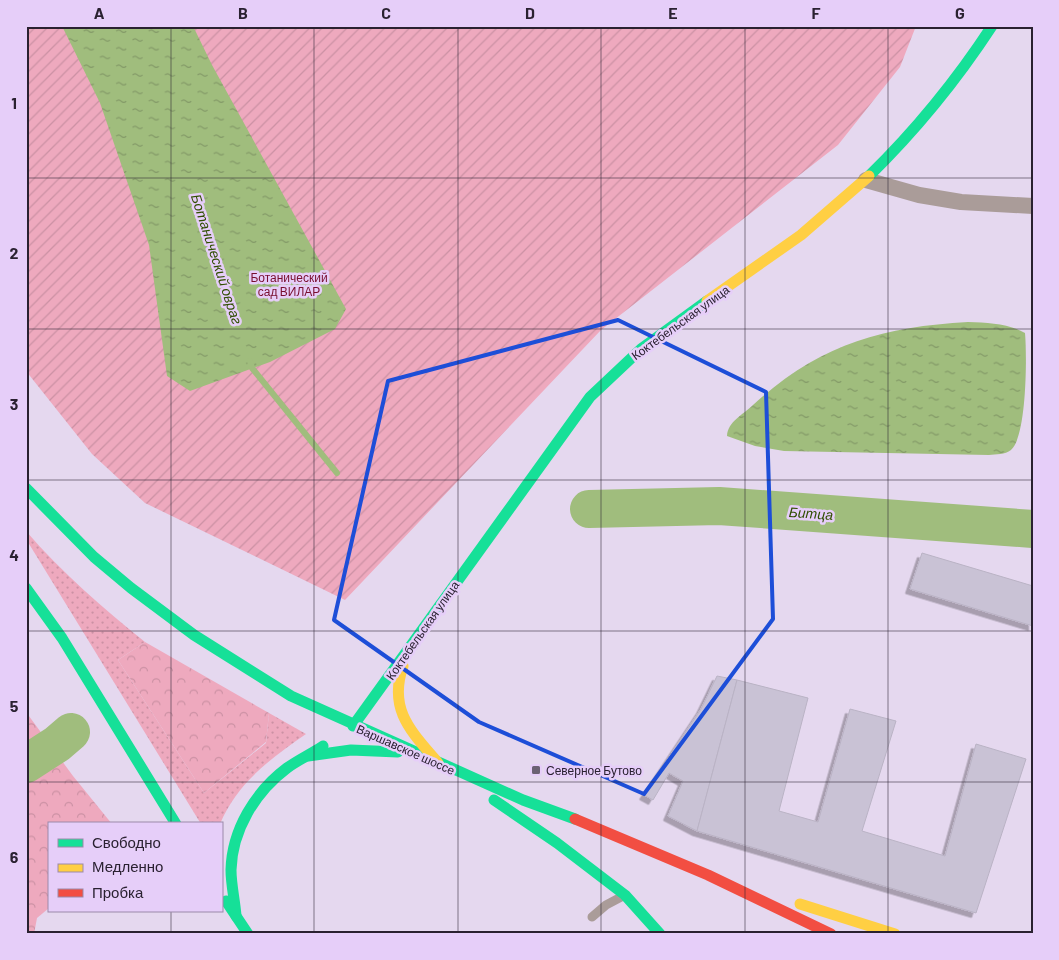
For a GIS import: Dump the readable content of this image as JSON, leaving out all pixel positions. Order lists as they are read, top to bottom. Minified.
{"streets":{"main road":["Коктебельская улица","Варшавское шоссе"]},"crossings":[["Коктебельская улица","Варшавское шоссе"]],"water":["Ботанический овраг","Битца"],"parks":["Ботанический сад ВИЛАР"],"places":{"transit":["Северное Бутово"]},"legend":["Свободно","Медленно","Пробка"],"grid":{"columns":["A","B","C","D","E","F","G"],"rows":["1","2","3","4","5","6"]}}
